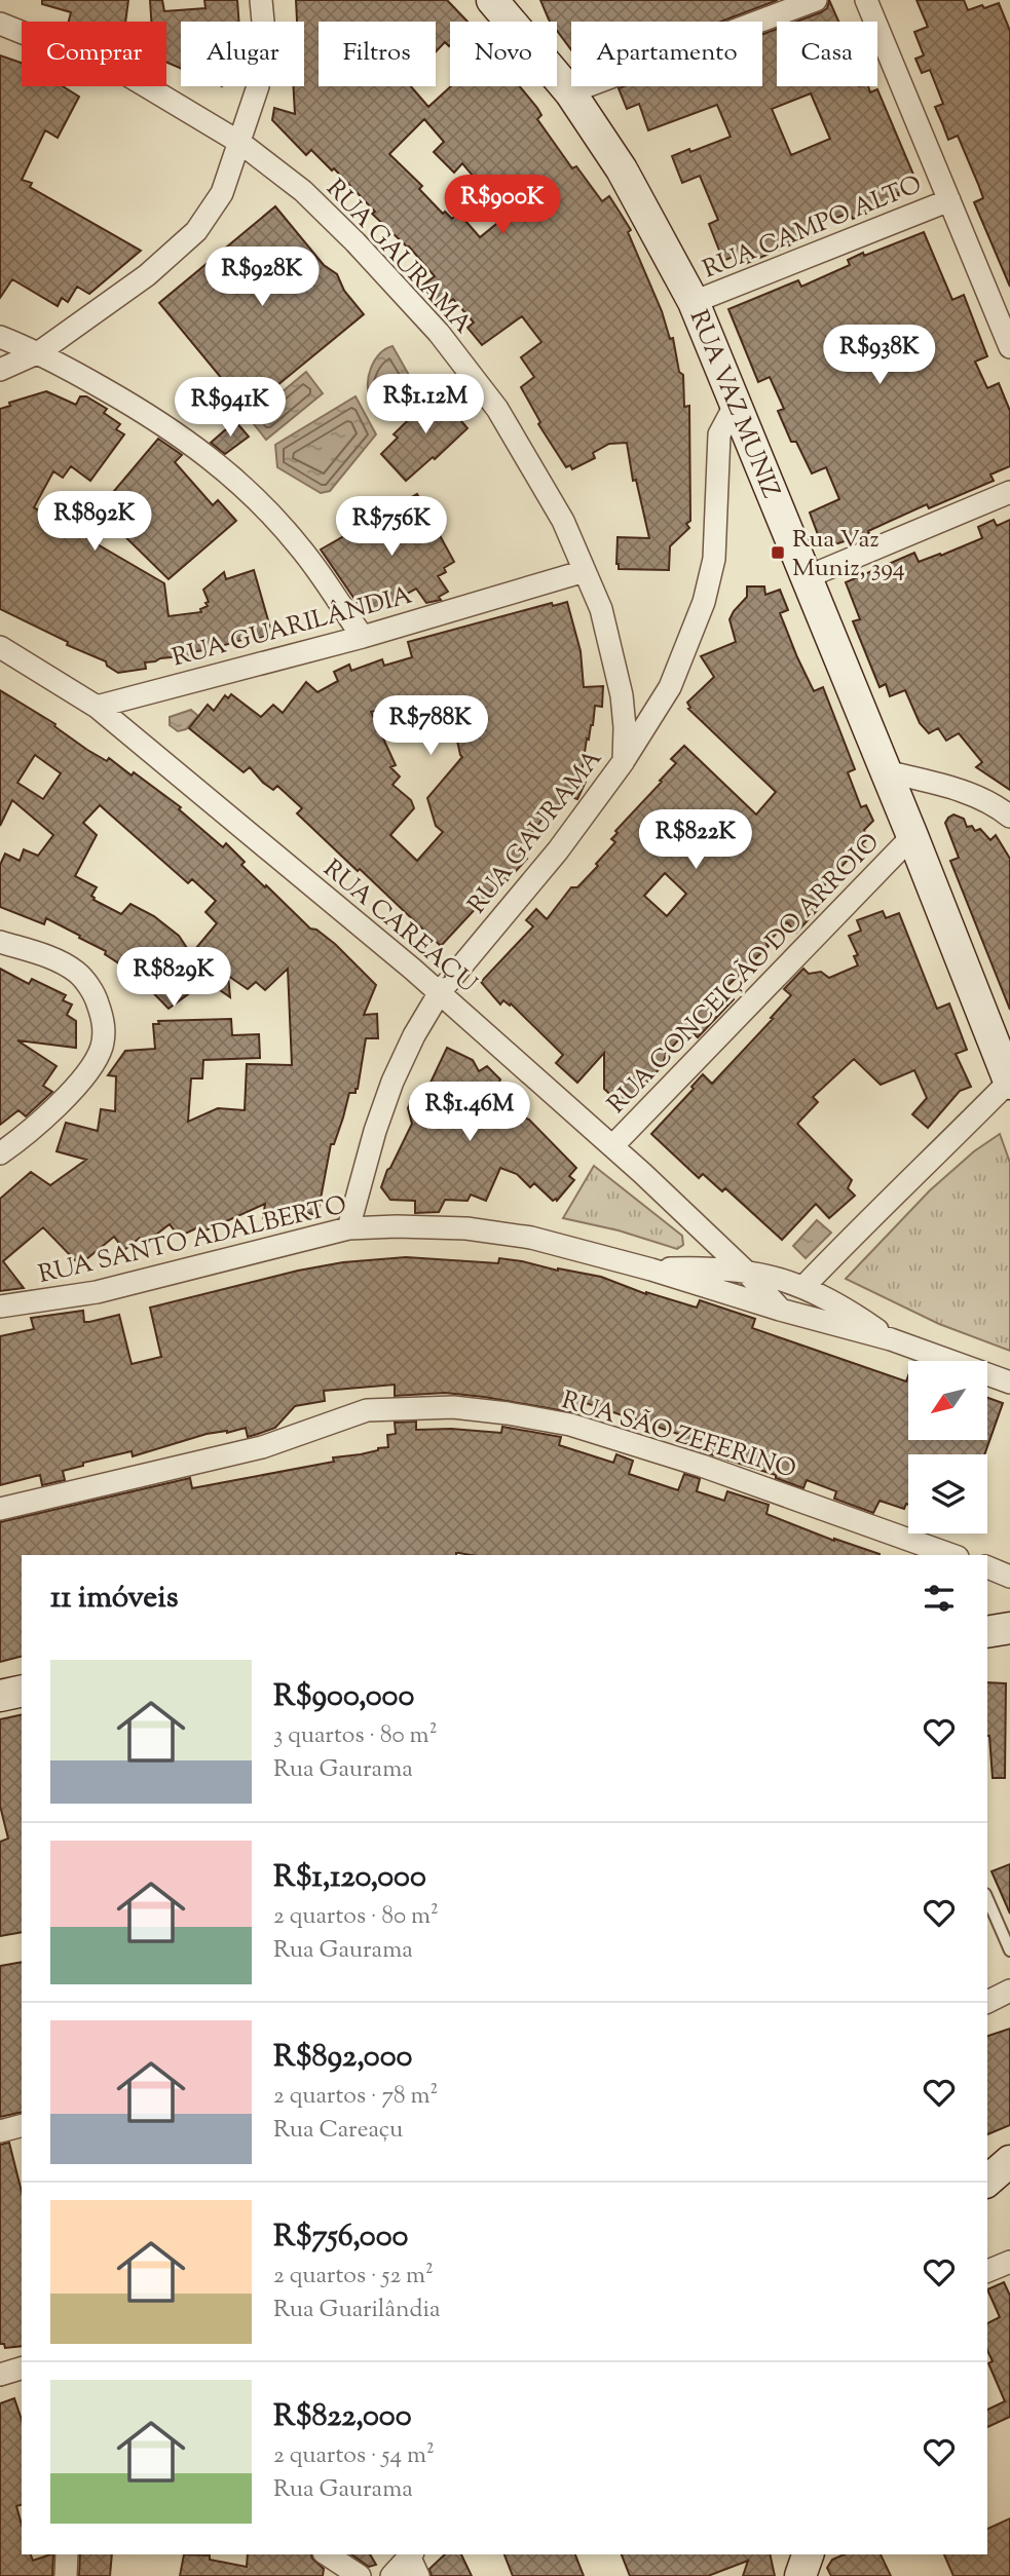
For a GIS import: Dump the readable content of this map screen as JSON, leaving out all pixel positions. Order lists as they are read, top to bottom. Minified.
{"streets":{"street":["RUA CAMPO ALTO","RUA GAURAMA","RUA VAZ MUNIZ","RUA GUARILÂNDIA","RUA CAREAÇU","RUA CONCEIÇÃO DO ARROIO","RUA SANTO ADALBERTO","RUA SÃO ZEFERINO"]},"crossings":[["RUA CAMPO ALTO","RUA VAZ MUNIZ"],["RUA GAURAMA","RUA GUARILÂNDIA"],["RUA GAURAMA","RUA CAREAÇU"],["RUA GAURAMA","RUA SANTO ADALBERTO"],["RUA VAZ MUNIZ","RUA CONCEIÇÃO DO ARROIO"],["RUA GUARILÂNDIA","RUA CAREAÇU"],["RUA CAREAÇU","RUA CONCEIÇÃO DO ARROIO"],["RUA CAREAÇU","RUA SANTO ADALBERTO"]],"places":{"transit":["Rua Vaz Muniz, 394"]},"north":"bottom left","page":{"chip":["Comprar","Alugar","Filtros","Novo","Apartamento","Casa"],"price":["R$900K","R$928K","R$938K","R$1.12M","R$941K","R$892K","R$756K","R$788K","R$822K","R$829K","R$1.46M"],"heading":"11 imóveis","list":[{"name":"R$900,000","note":"3 quartos · 80 m² · Rua Gaurama"},{"name":"R$1,120,000","note":"2 quartos · 80 m² · Rua Gaurama"},{"name":"R$892,000","note":"2 quartos · 78 m² · Rua Careaçu"},{"name":"R$756,000","note":"2 quartos · 52 m² · Rua Guarilândia"},{"name":"R$822,000","note":"2 quartos · 54 m² · Rua Gaurama"}]}}
